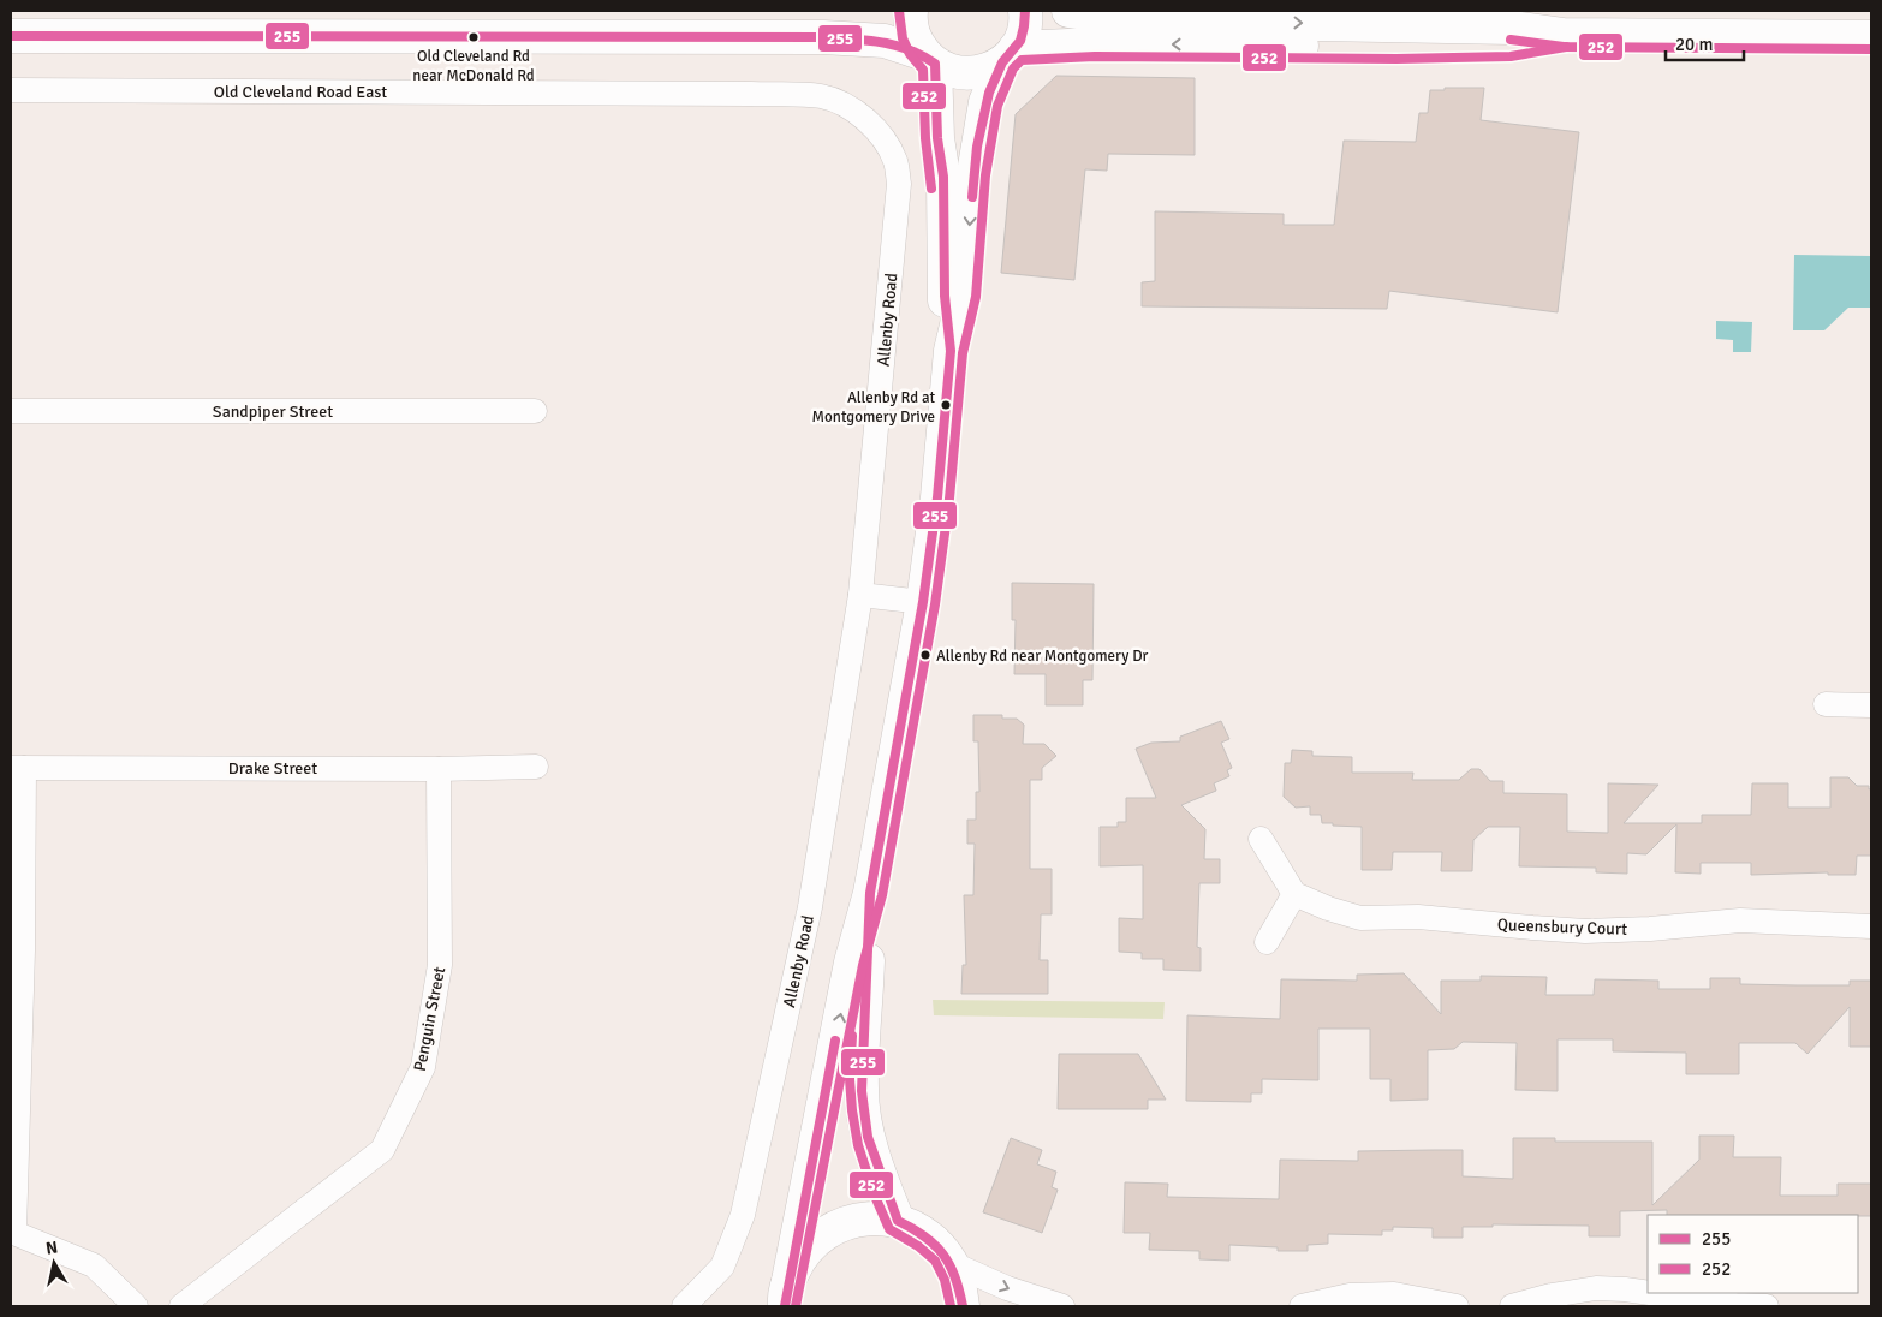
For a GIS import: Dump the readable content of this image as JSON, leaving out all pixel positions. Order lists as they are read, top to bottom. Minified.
{"streets":{"street":["Old Cleveland Road East","Allenby Road","Sandpiper Street","Drake Street","Queensbury Court","Penguin Street"]},"crossings":[["Old Cleveland Road East","Allenby Road"],["Drake Street","Penguin Street"]],"places":["Old Cleveland Rd near McDonald Rd","Allenby Rd at Montgomery Drive","Allenby Rd near Montgomery Dr"],"lines":["transit line 255","transit line 252"],"legend":["255","252"],"scale_bar":"20 m","north":"top"}
